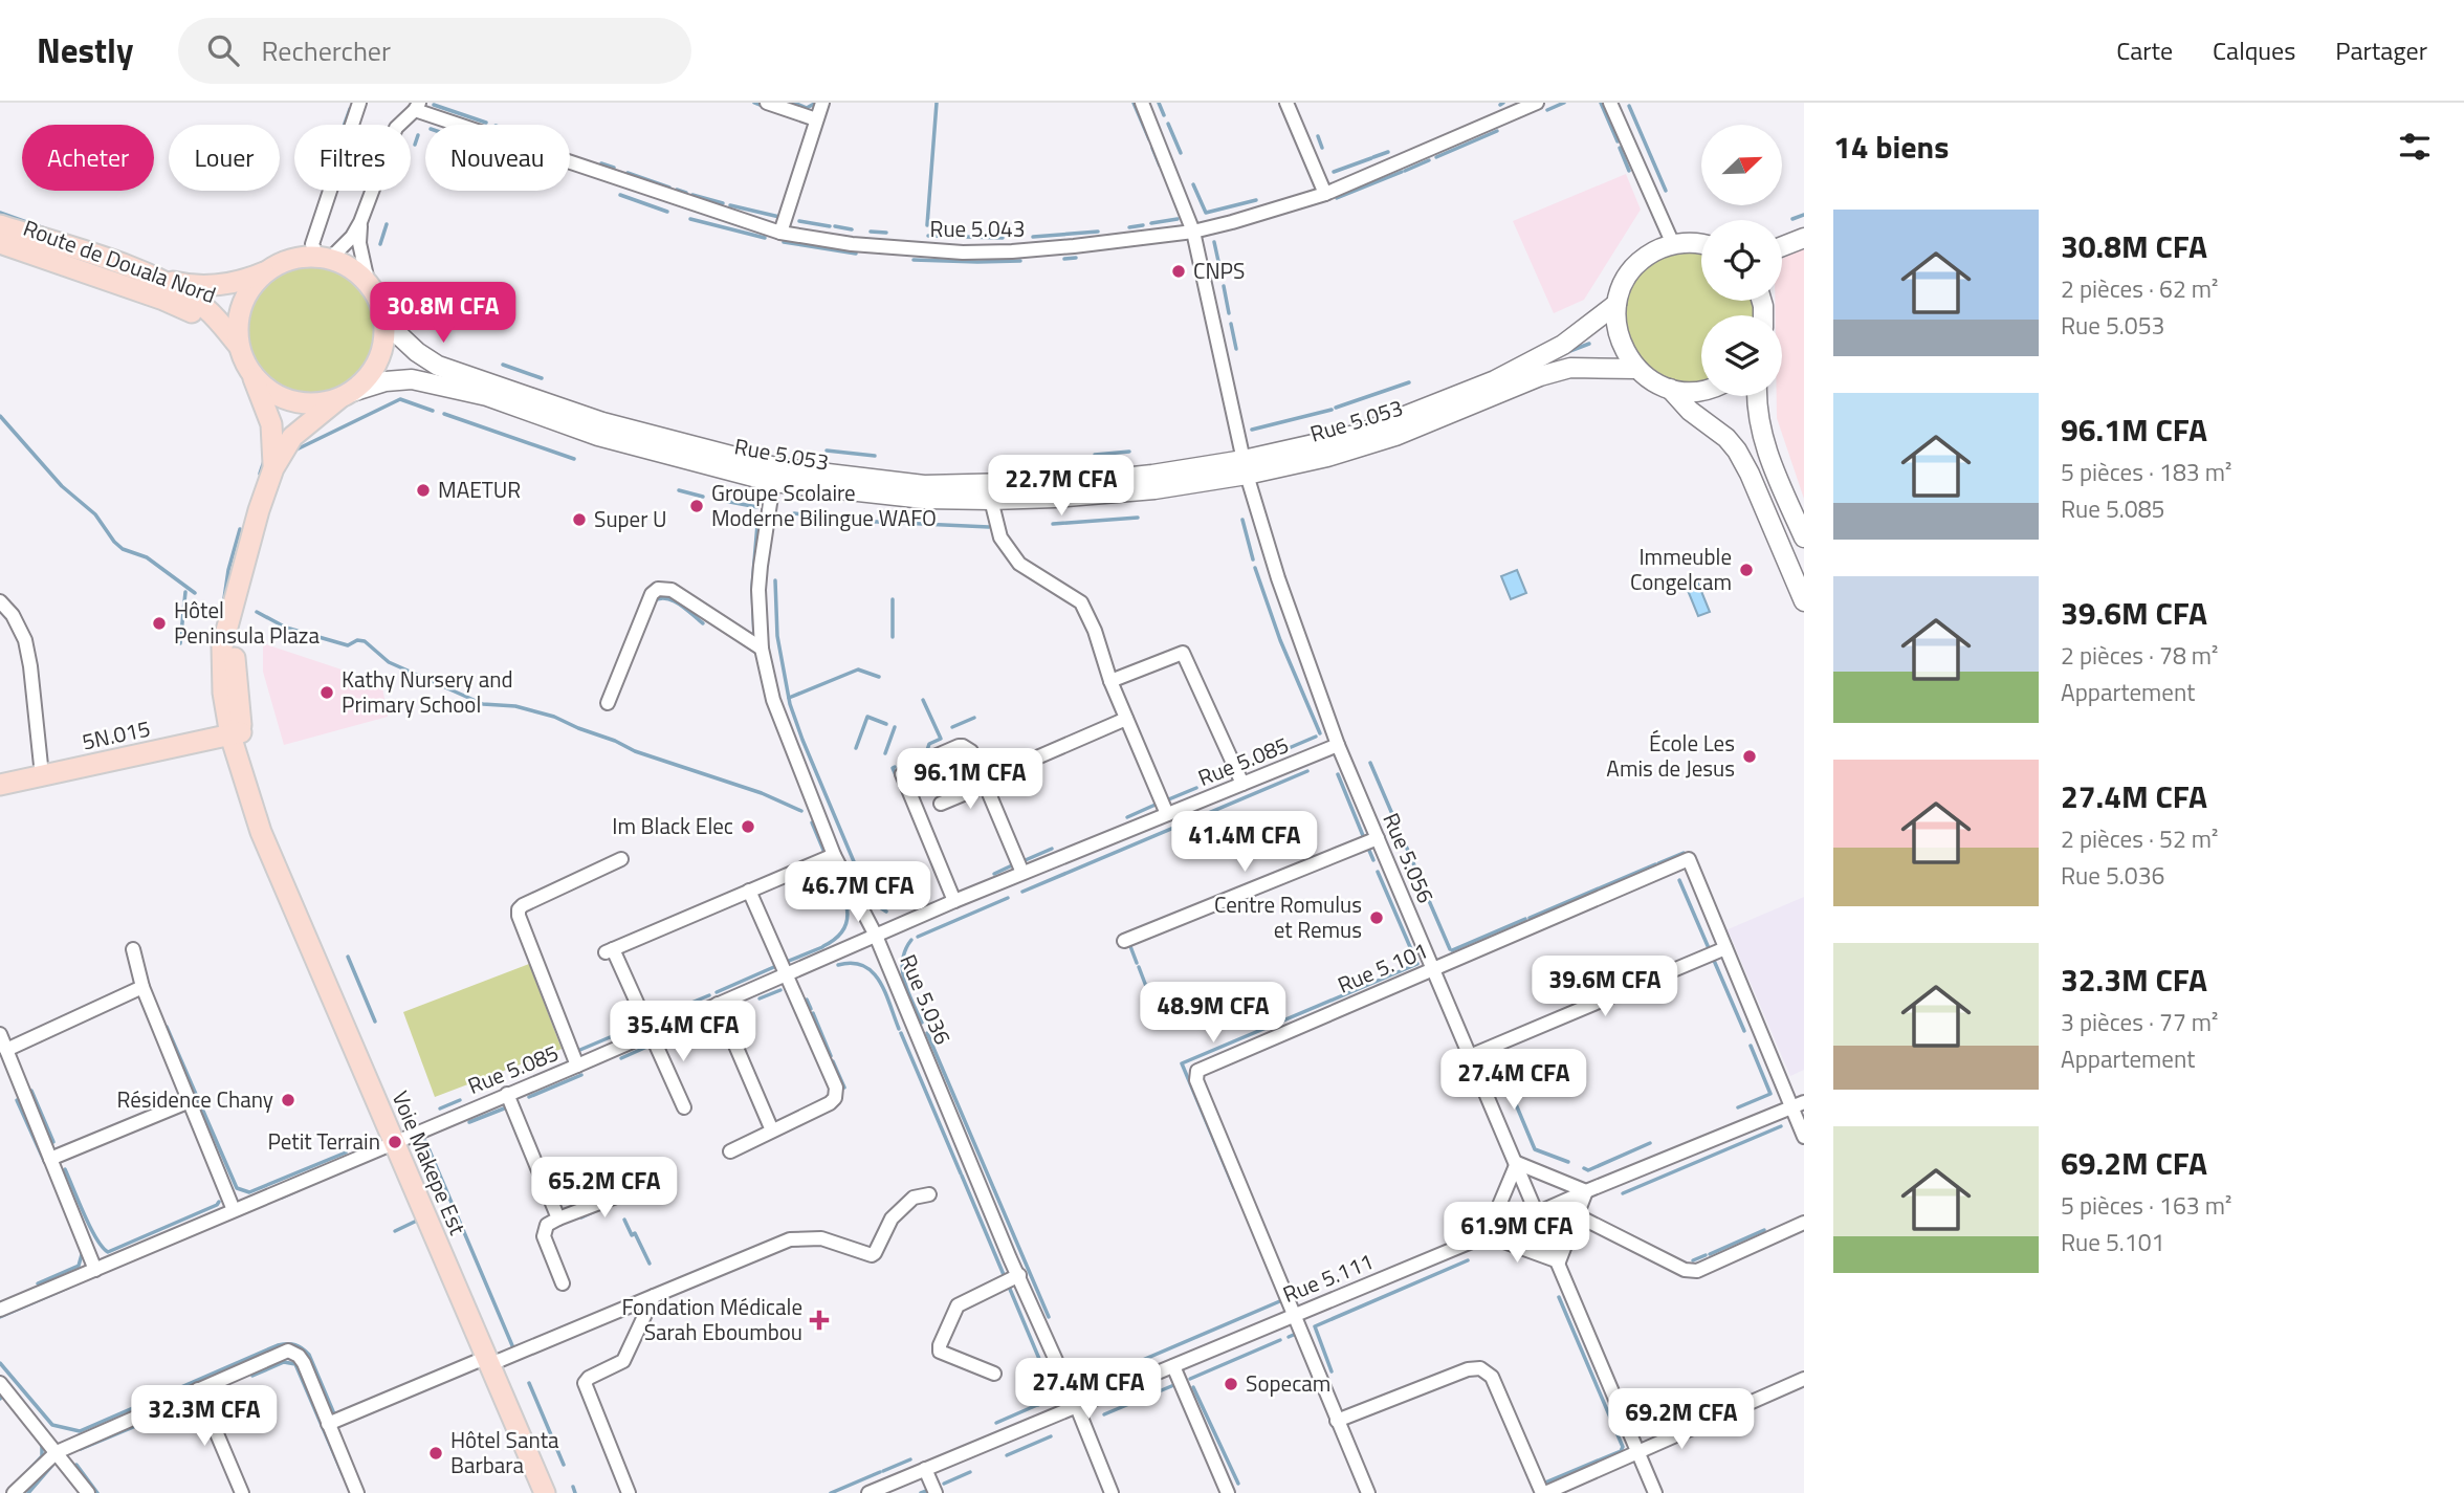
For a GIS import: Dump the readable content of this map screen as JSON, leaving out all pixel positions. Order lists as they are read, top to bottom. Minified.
{"streets":{"main road":["Route de Douala Nord","Rue 5.053","5N.015","Voie Makepe Est"],"street":["Rue 5.043","Rue 5.085","Rue 5.056","Rue 5.101","Rue 5.036","Rue 5.111"]},"crossings":[["Rue 5.043","Rue 5.056"],["Rue 5.053","Rue 5.056"],["Rue 5.053","Rue 5.036"],["5N.015","Voie Makepe Est"],["Rue 5.085","Rue 5.056"],["Rue 5.085","Rue 5.036"],["Rue 5.085","Voie Makepe Est"],["Rue 5.056","Rue 5.101"],["Rue 5.056","Rue 5.111"],["Rue 5.101","Rue 5.111"],["Rue 5.036","Rue 5.111"]],"places":{"other":["CNPS","MAETUR","Groupe Scolaire Moderne Bilingue WAFO","Super U","Immeuble Congelcam","Hôtel Peninsula Plaza","Kathy Nursery and Primary School","École Les Amis de Jesus","Im Black Elec","Centre Romulus et Remus","Résidence Chany","Petit Terrain","Sopecam","Hôtel Santa Barbara"],"health":["Fondation Médicale Sarah Eboumbou"]},"north":"top right","page":{"header":"Nestly","search":"Rechercher","nav":["Carte","Calques","Partager"],"heading":"14 biens","chip":["Acheter","Louer","Filtres","Nouveau"],"list":[{"name":"30.8M CFA","note":"2 pièces · 62 m² · Rue 5.053"},{"name":"96.1M CFA","note":"5 pièces · 183 m² · Rue 5.085"},{"name":"39.6M CFA","note":"2 pièces · 78 m² · Appartement"},{"name":"27.4M CFA","note":"2 pièces · 52 m² · Rue 5.036"},{"name":"32.3M CFA","note":"3 pièces · 77 m² · Appartement"},{"name":"69.2M CFA","note":"5 pièces · 163 m² · Rue 5.101"}],"price":["30.8M CFA","22.7M CFA","96.1M CFA","41.4M CFA","46.7M CFA","39.6M CFA","48.9M CFA","35.4M CFA","27.4M CFA","65.2M CFA","61.9M CFA","27.4M CFA","32.3M CFA","69.2M CFA"]}}
